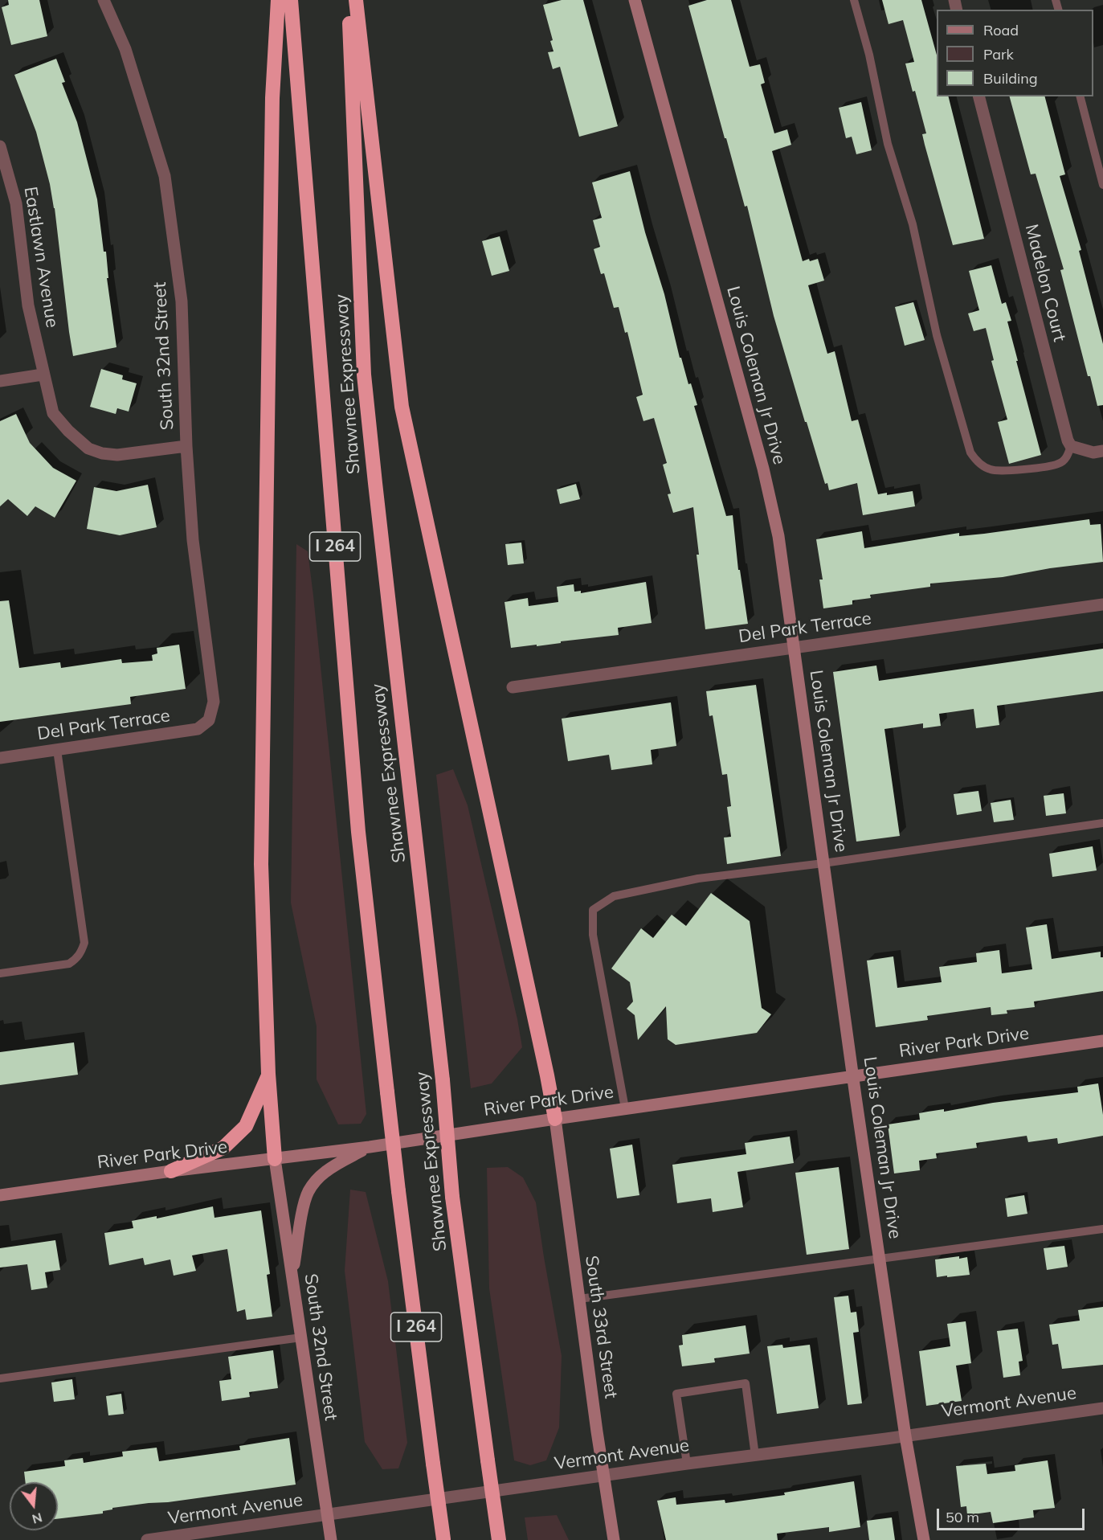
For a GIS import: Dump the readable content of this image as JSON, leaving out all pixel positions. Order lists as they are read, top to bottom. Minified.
{"streets":{"highway":["Shawnee Expressway","I 264"],"street":["Eastlawn Avenue","Madelon Court","South 32nd Street","Louis Coleman Jr Drive","Del Park Terrace","River Park Drive","South 33rd Street","Vermont Avenue"]},"crossings":[["Eastlawn Avenue","South 32nd Street"],["South 32nd Street","Del Park Terrace"],["South 32nd Street","River Park Drive"],["South 32nd Street","Vermont Avenue"],["Louis Coleman Jr Drive","Del Park Terrace"],["Louis Coleman Jr Drive","River Park Drive"],["Louis Coleman Jr Drive","Vermont Avenue"],["River Park Drive","South 33rd Street"],["South 33rd Street","Vermont Avenue"]],"legend":["Road","Park","Building"],"scale_bar":"50 m","north":"bottom"}
